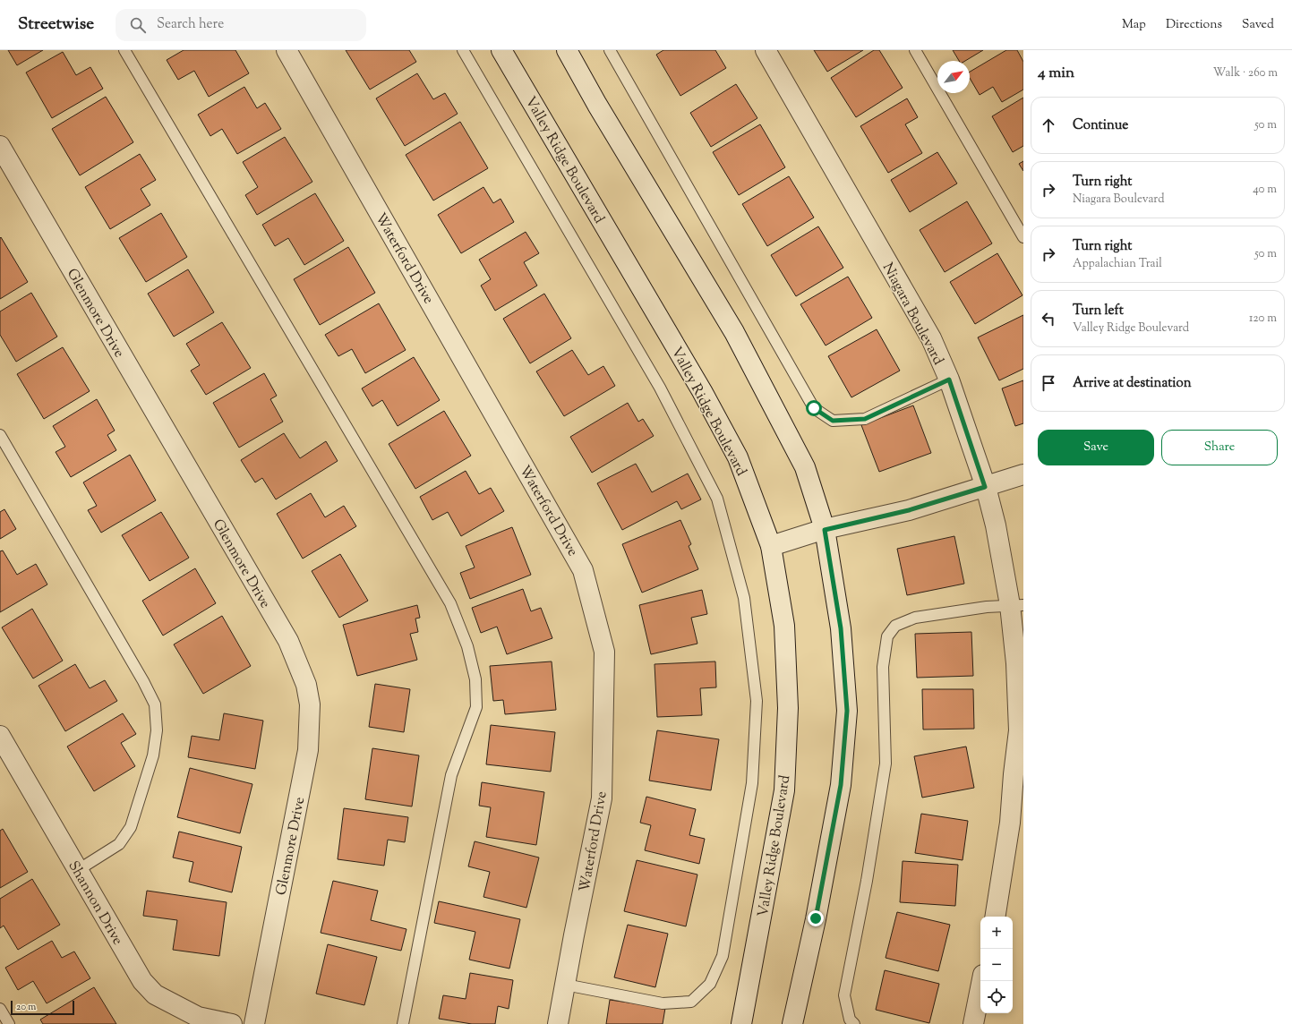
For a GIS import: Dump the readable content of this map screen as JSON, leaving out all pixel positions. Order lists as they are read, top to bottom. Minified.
{"streets":{"street":["Valley Ridge Boulevard","Waterford Drive","Glenmore Drive","Niagara Boulevard","Shannon Drive"]},"scale_bar":"20 m","north":"top right","page":{"header":"Streetwise","search":"Search here","nav":["Map","Directions","Saved"],"heading":["4 min","Walk · 260 m"],"list":[["Continue","50 m"],["Turn right","Niagara Boulevard","40 m"],["Turn right","Appalachian Trail","50 m"],["Turn left","Valley Ridge Boulevard","120 m"],"Arrive at destination"],"buttons":["Save","Share"],"map_buttons":["+","−"],"scale":"20 m"}}
